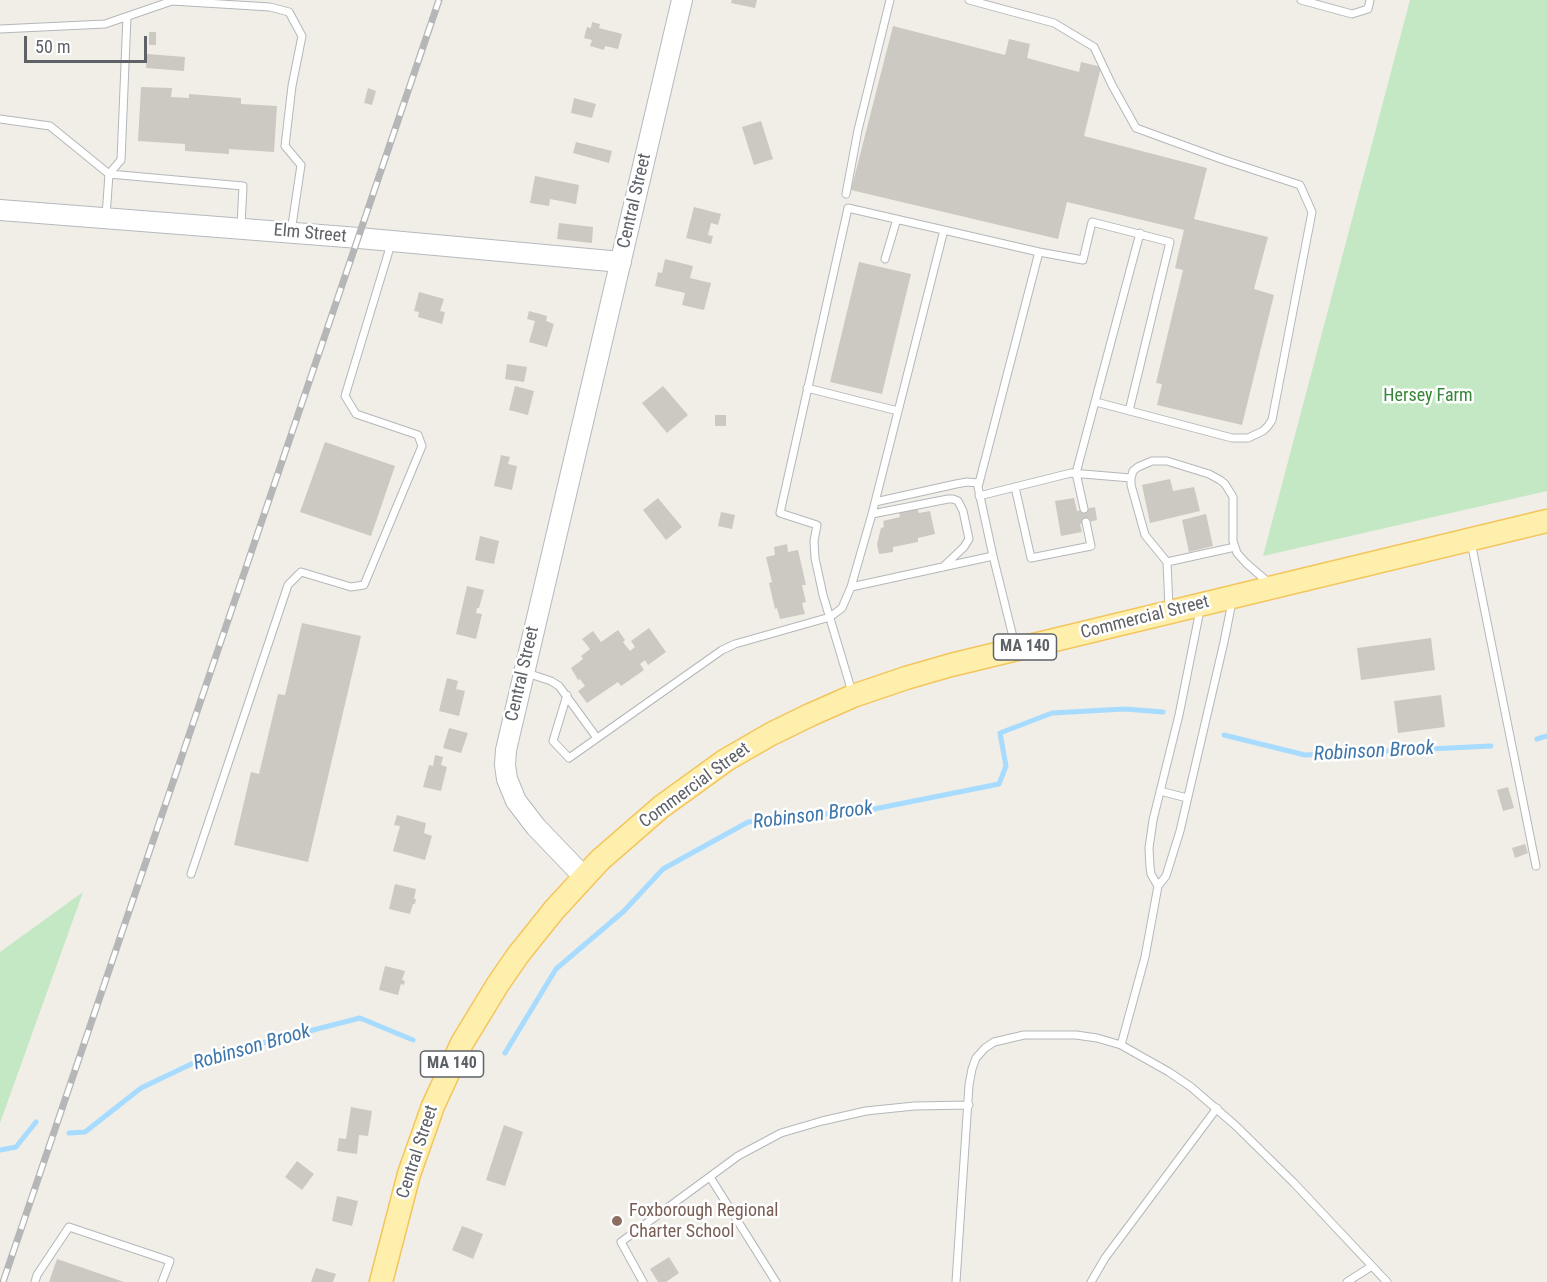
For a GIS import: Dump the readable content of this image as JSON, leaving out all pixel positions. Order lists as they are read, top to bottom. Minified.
{"streets":{"main road":["Central Street","Elm Street","Commercial Street","MA 140"]},"crossings":[["Central Street","Elm Street"],["Central Street","Commercial Street"]],"water":["Robinson Brook"],"parks":["Hersey Farm"],"places":["Foxborough Regional Charter School"],"scale_bar":"50 m"}
